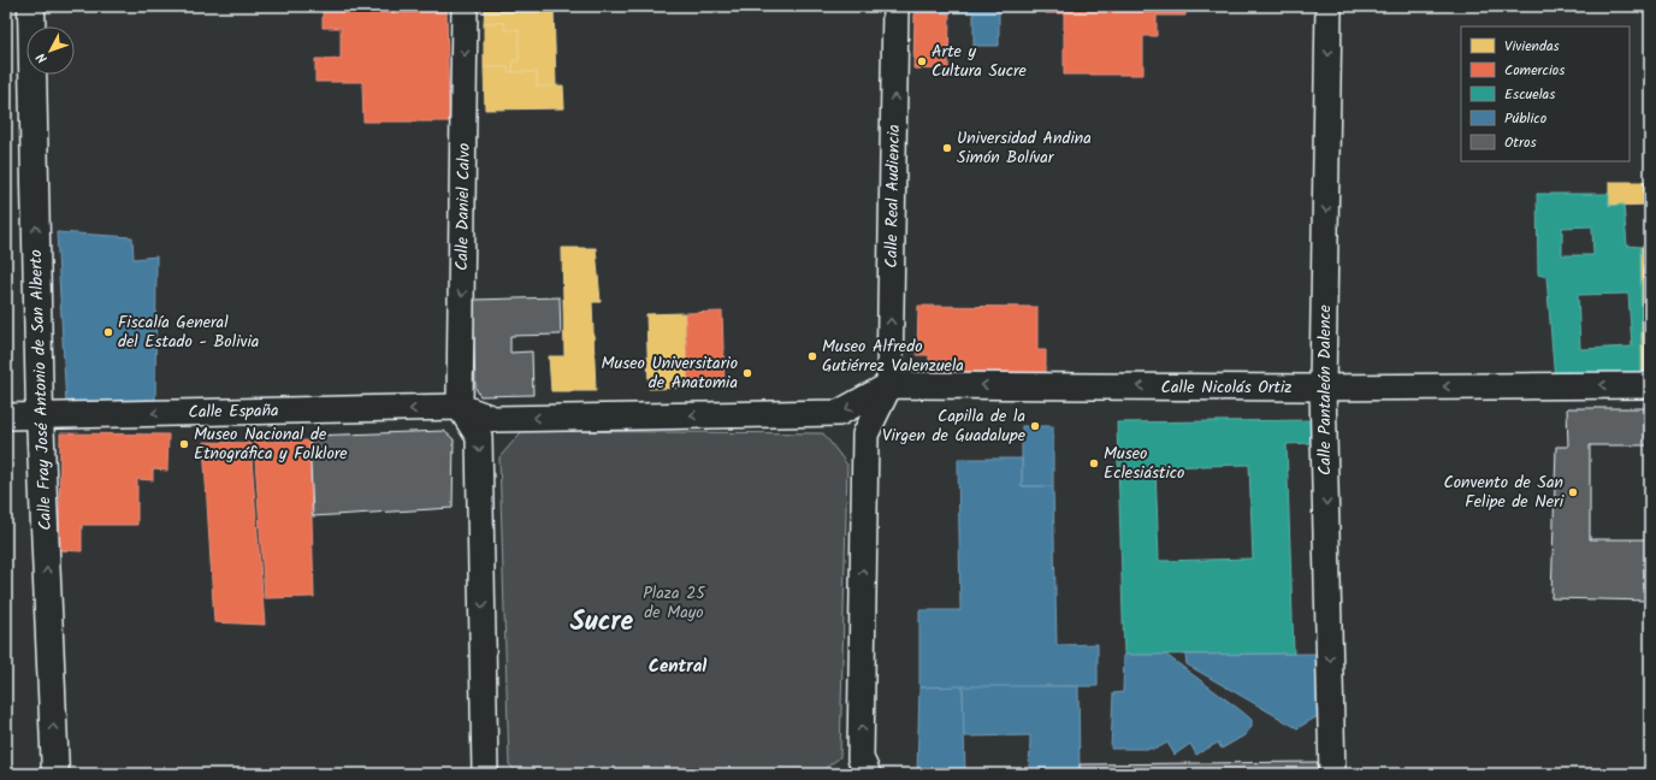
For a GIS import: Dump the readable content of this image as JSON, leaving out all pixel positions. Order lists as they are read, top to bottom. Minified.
{"streets":{"main road":["Calle Fray José Antonio de San Alberto"],"street":["Calle Real Audiencia","Calle Daniel Calvo","Calle Nicolás Ortiz","Calle Pantaleón Dalence","Calle España"]},"crossings":[["Calle Real Audiencia","Calle Nicolás Ortiz"],["Calle Daniel Calvo","Calle España"],["Calle Nicolás Ortiz","Calle Pantaleón Dalence"],["Calle Fray José Antonio de San Alberto","Calle España"]],"one_way":["Calle Real Audiencia","Calle Daniel Calvo","Calle Nicolás Ortiz","Calle Fray José Antonio de San Alberto","Calle Pantaleón Dalence","Calle España"],"districts":["Sucre","Central"],"parks":["Plaza 25 de Mayo"],"places":["Arte y Cultura Sucre","Universidad Andina Simón Bolívar","Fiscalía General del Estado - Bolivia","Museo Alfredo Gutiérrez Valenzuela","Museo Universitario de Anatomia","Capilla de la Virgen de Guadalupe","Museo Nacional de Etnográfica y Folklore","Museo Eclesiástico","Convento de San Felipe de Neri"],"legend":["Viviendas","Comercios","Escuelas","Público","Otros"],"north":"bottom left"}
